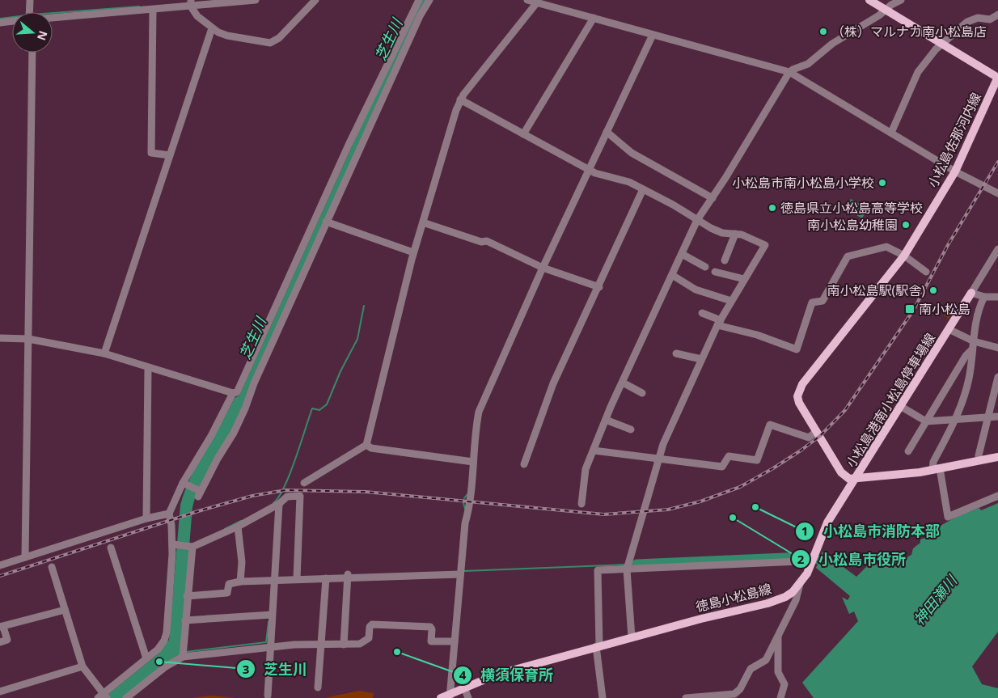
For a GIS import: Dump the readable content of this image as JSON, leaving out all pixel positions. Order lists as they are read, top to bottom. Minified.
{"streets":{"main road":["小松島佐那河内線","小松島港南小松島停車場線","徳島小松島線"]},"crossings":[["小松島佐那河内線","徳島小松島線"],["小松島港南小松島停車場線","徳島小松島線"]],"water":["芝生川","神田瀬川"],"places":{"other":["（株）マルナカ南小松島店","小松島市南小松島小学校","徳島県立小松島高等学校","南小松島幼稚園","南小松島駅(駅舎)","小松島市消防本部","小松島市役所","横須保育所","芝生川"],"transit":["南小松島"]},"north":"right"}
